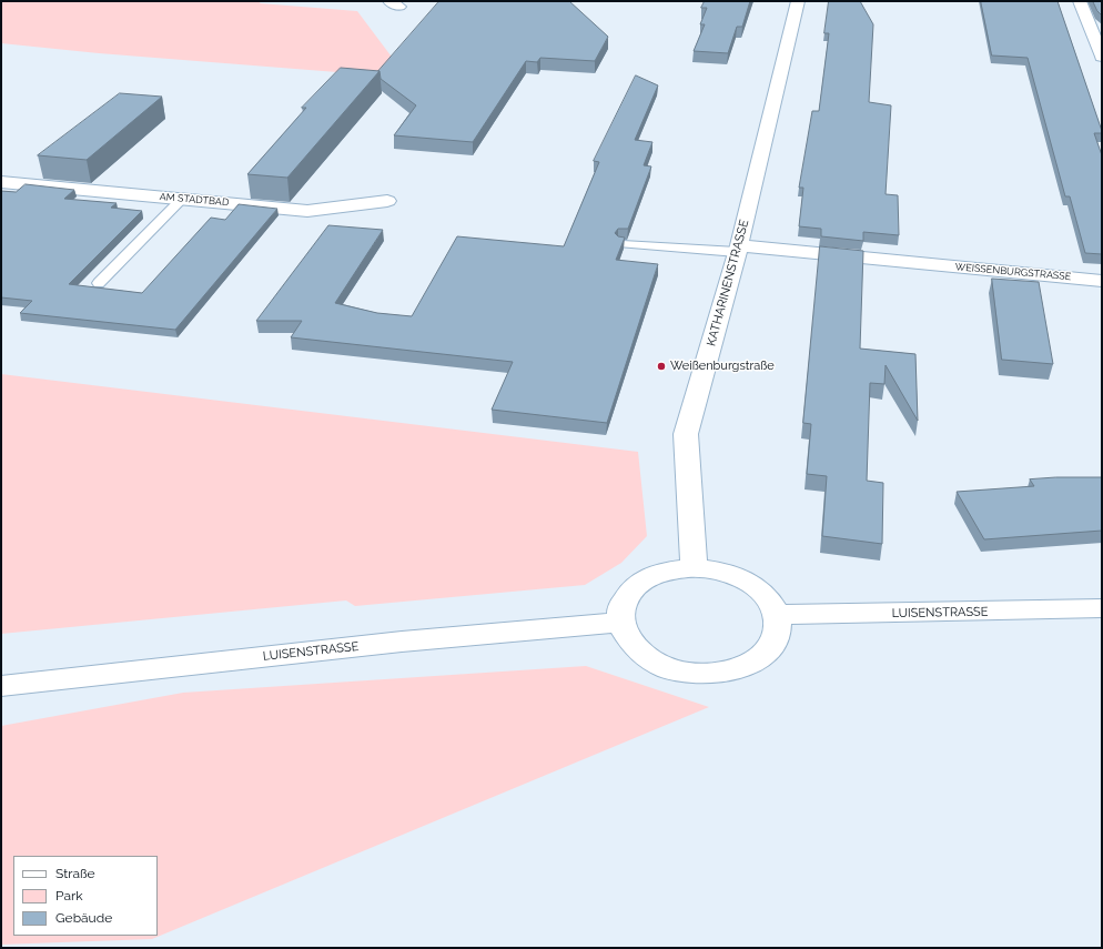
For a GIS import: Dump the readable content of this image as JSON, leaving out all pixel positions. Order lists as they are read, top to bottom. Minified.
{"streets":{"street":["AM STADTBAD","WEISSENBURGSTRASSE","KATHARINENSTRASSE","LUISENSTRASSE"]},"crossings":[["WEISSENBURGSTRASSE","KATHARINENSTRASSE"],["KATHARINENSTRASSE","LUISENSTRASSE"]],"places":["Weißenburgstraße"],"legend":["Straße","Park","Gebäude"]}
